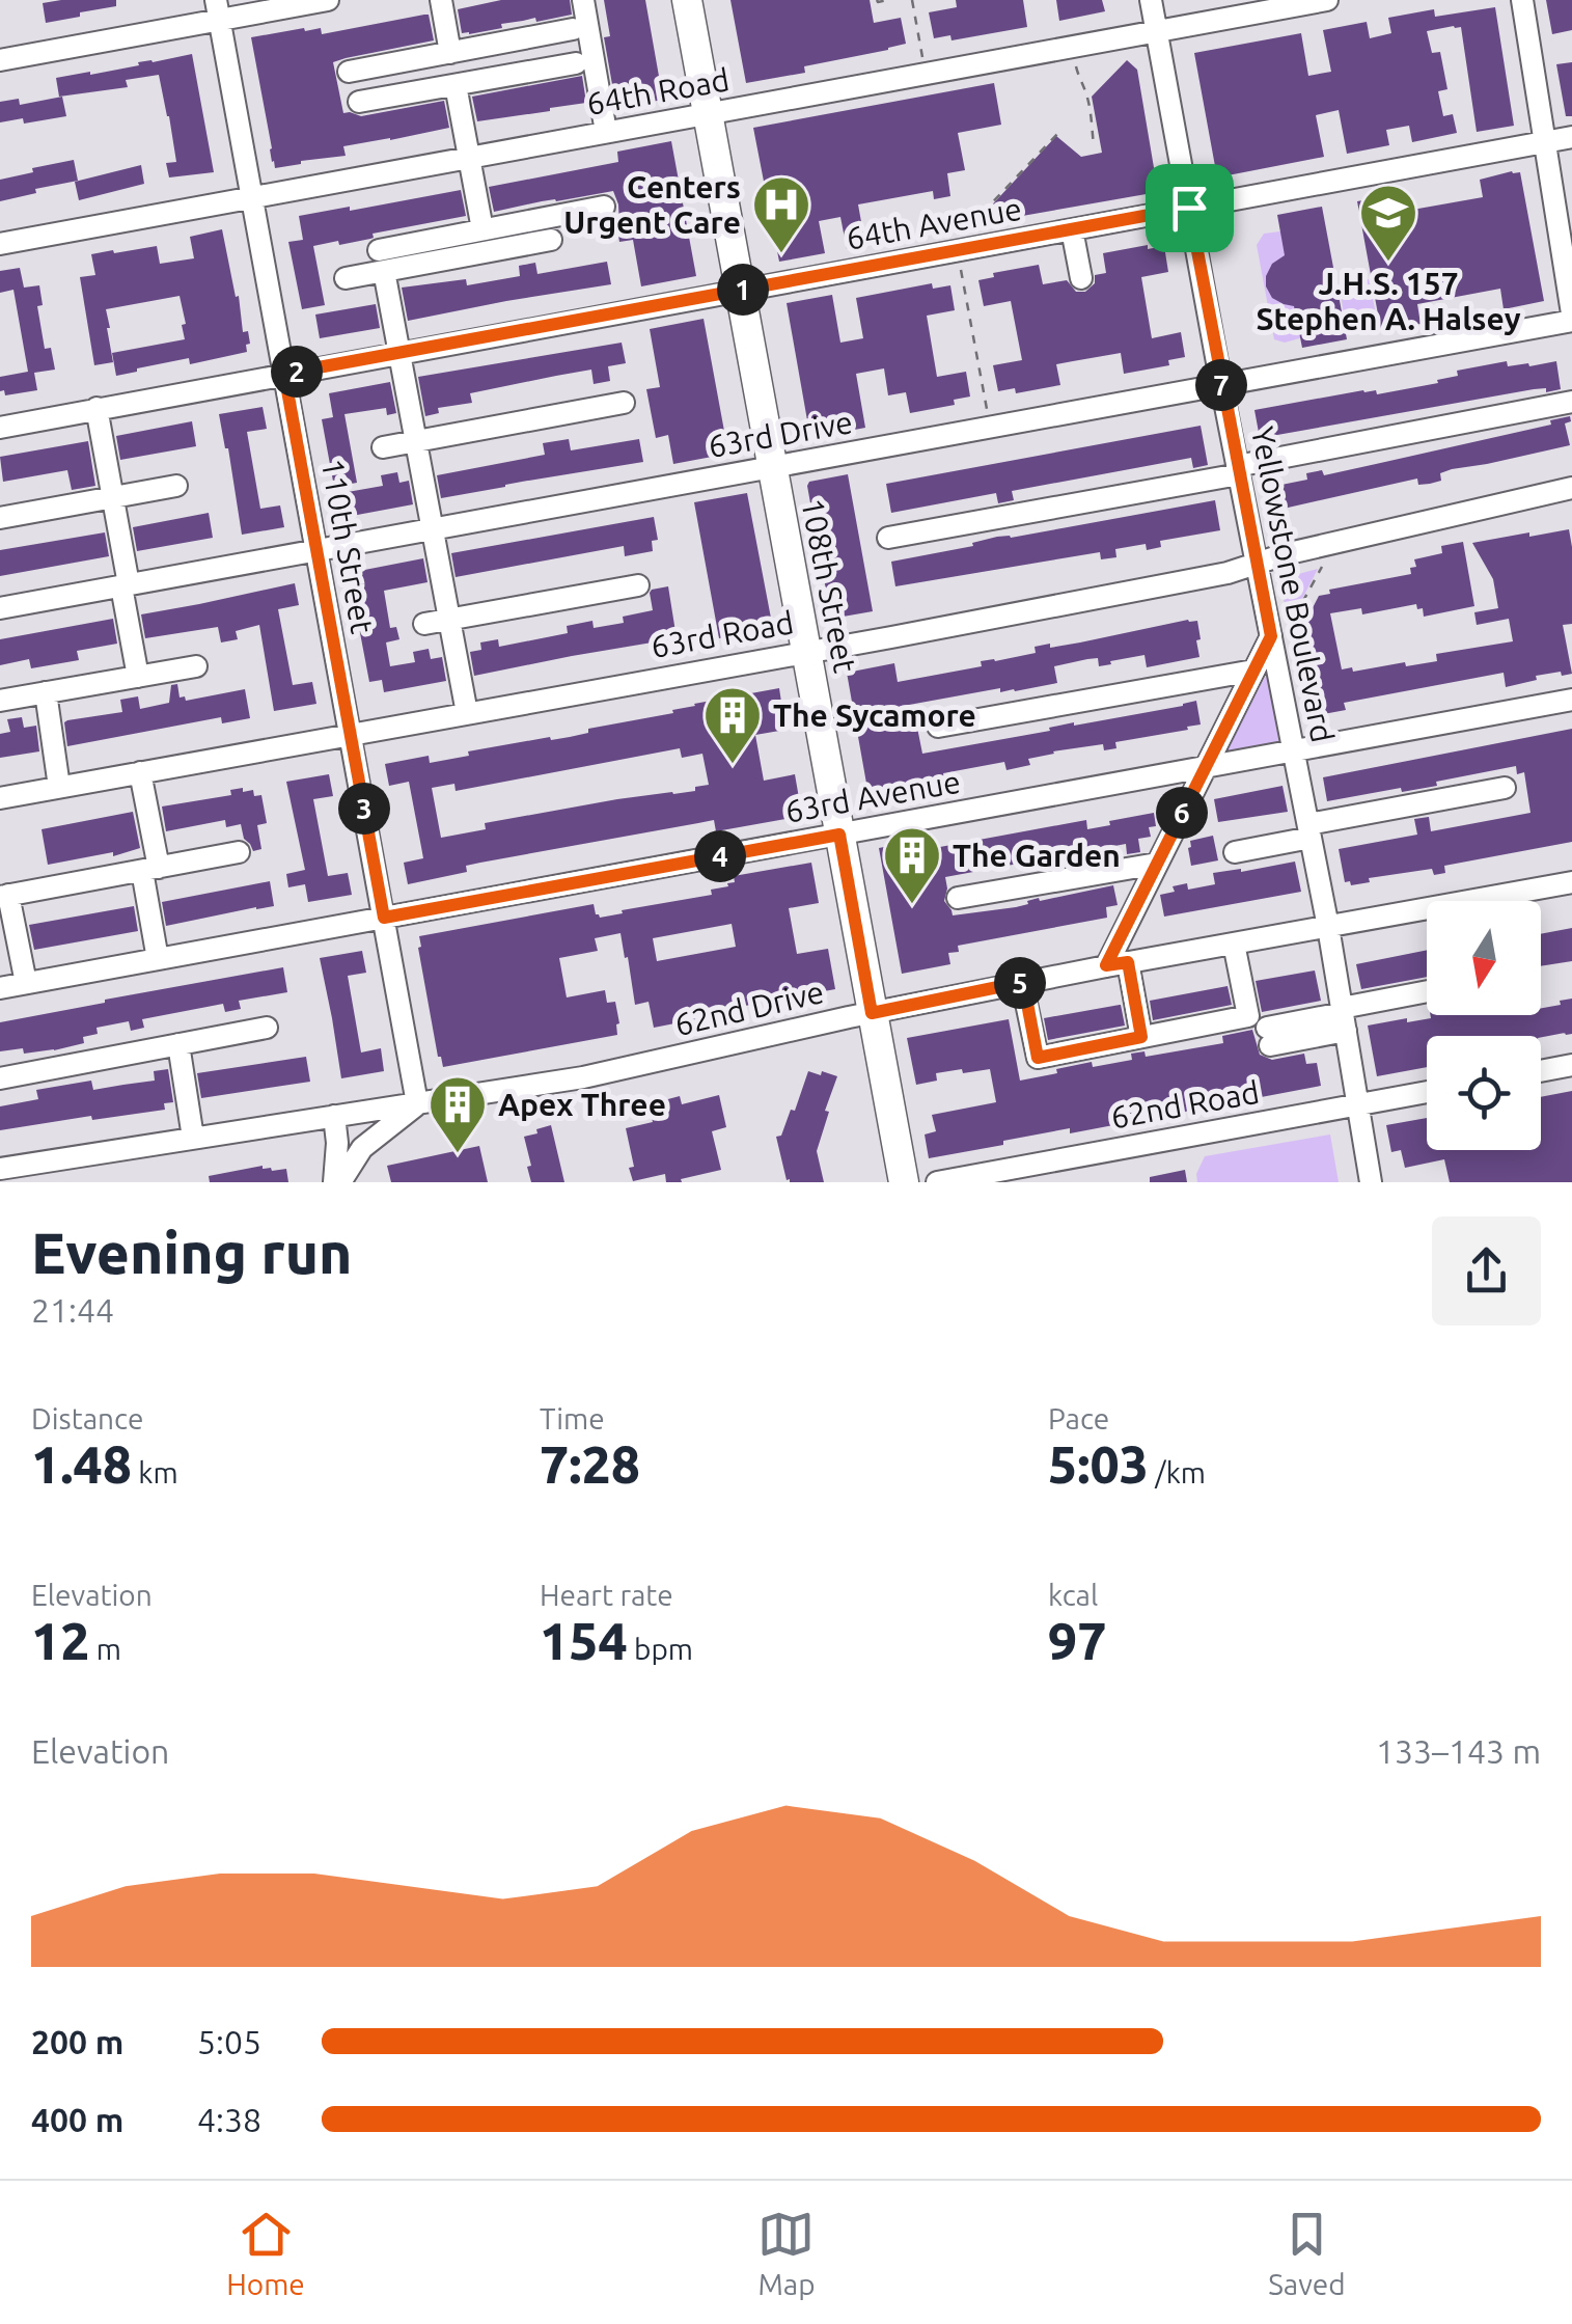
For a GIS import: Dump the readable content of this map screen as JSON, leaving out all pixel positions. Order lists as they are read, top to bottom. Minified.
{"streets":{"main road":["108th Street"],"street":["64th Road","64th Avenue","63rd Drive","110th Street","Yellowstone Boulevard","63rd Road","63rd Avenue","62nd Drive","62nd Road"]},"crossings":[["64th Road","110th Street"],["64th Road","Yellowstone Boulevard"],["64th Road","108th Street"],["64th Avenue","110th Street"],["64th Avenue","Yellowstone Boulevard"],["64th Avenue","108th Street"],["63rd Drive","110th Street"],["63rd Drive","Yellowstone Boulevard"],["63rd Drive","108th Street"],["110th Street","63rd Road"],["110th Street","63rd Avenue"],["110th Street","62nd Drive"],["Yellowstone Boulevard","63rd Road"],["Yellowstone Boulevard","63rd Avenue"],["Yellowstone Boulevard","62nd Drive"],["Yellowstone Boulevard","62nd Road"],["108th Street","63rd Road"],["108th Street","63rd Avenue"],["108th Street","62nd Drive"]],"places":{"hospital":["Centers Urgent Care"],"school or university":["J.H.S. 157 Stephen A. Halsey"],"building":["The Sycamore","The Garden","Apex Three"]},"north":"bottom","page":{"pins":["1","2","7","3","6","4","5"],"heading":["Evening run","21:44"],"stats":[["Distance","1.48 km"],["Time","7:28"],["Pace","5:03 /km"],["Elevation","12 m"],["Heart rate","154 bpm"],["kcal","97"]],"chart":["Elevation","133–143 m"],"list":[{"name":"200 m","note":"5:05"},{"name":"400 m","note":"4:38"}],"tabs":["Home","Map","Saved"]}}
